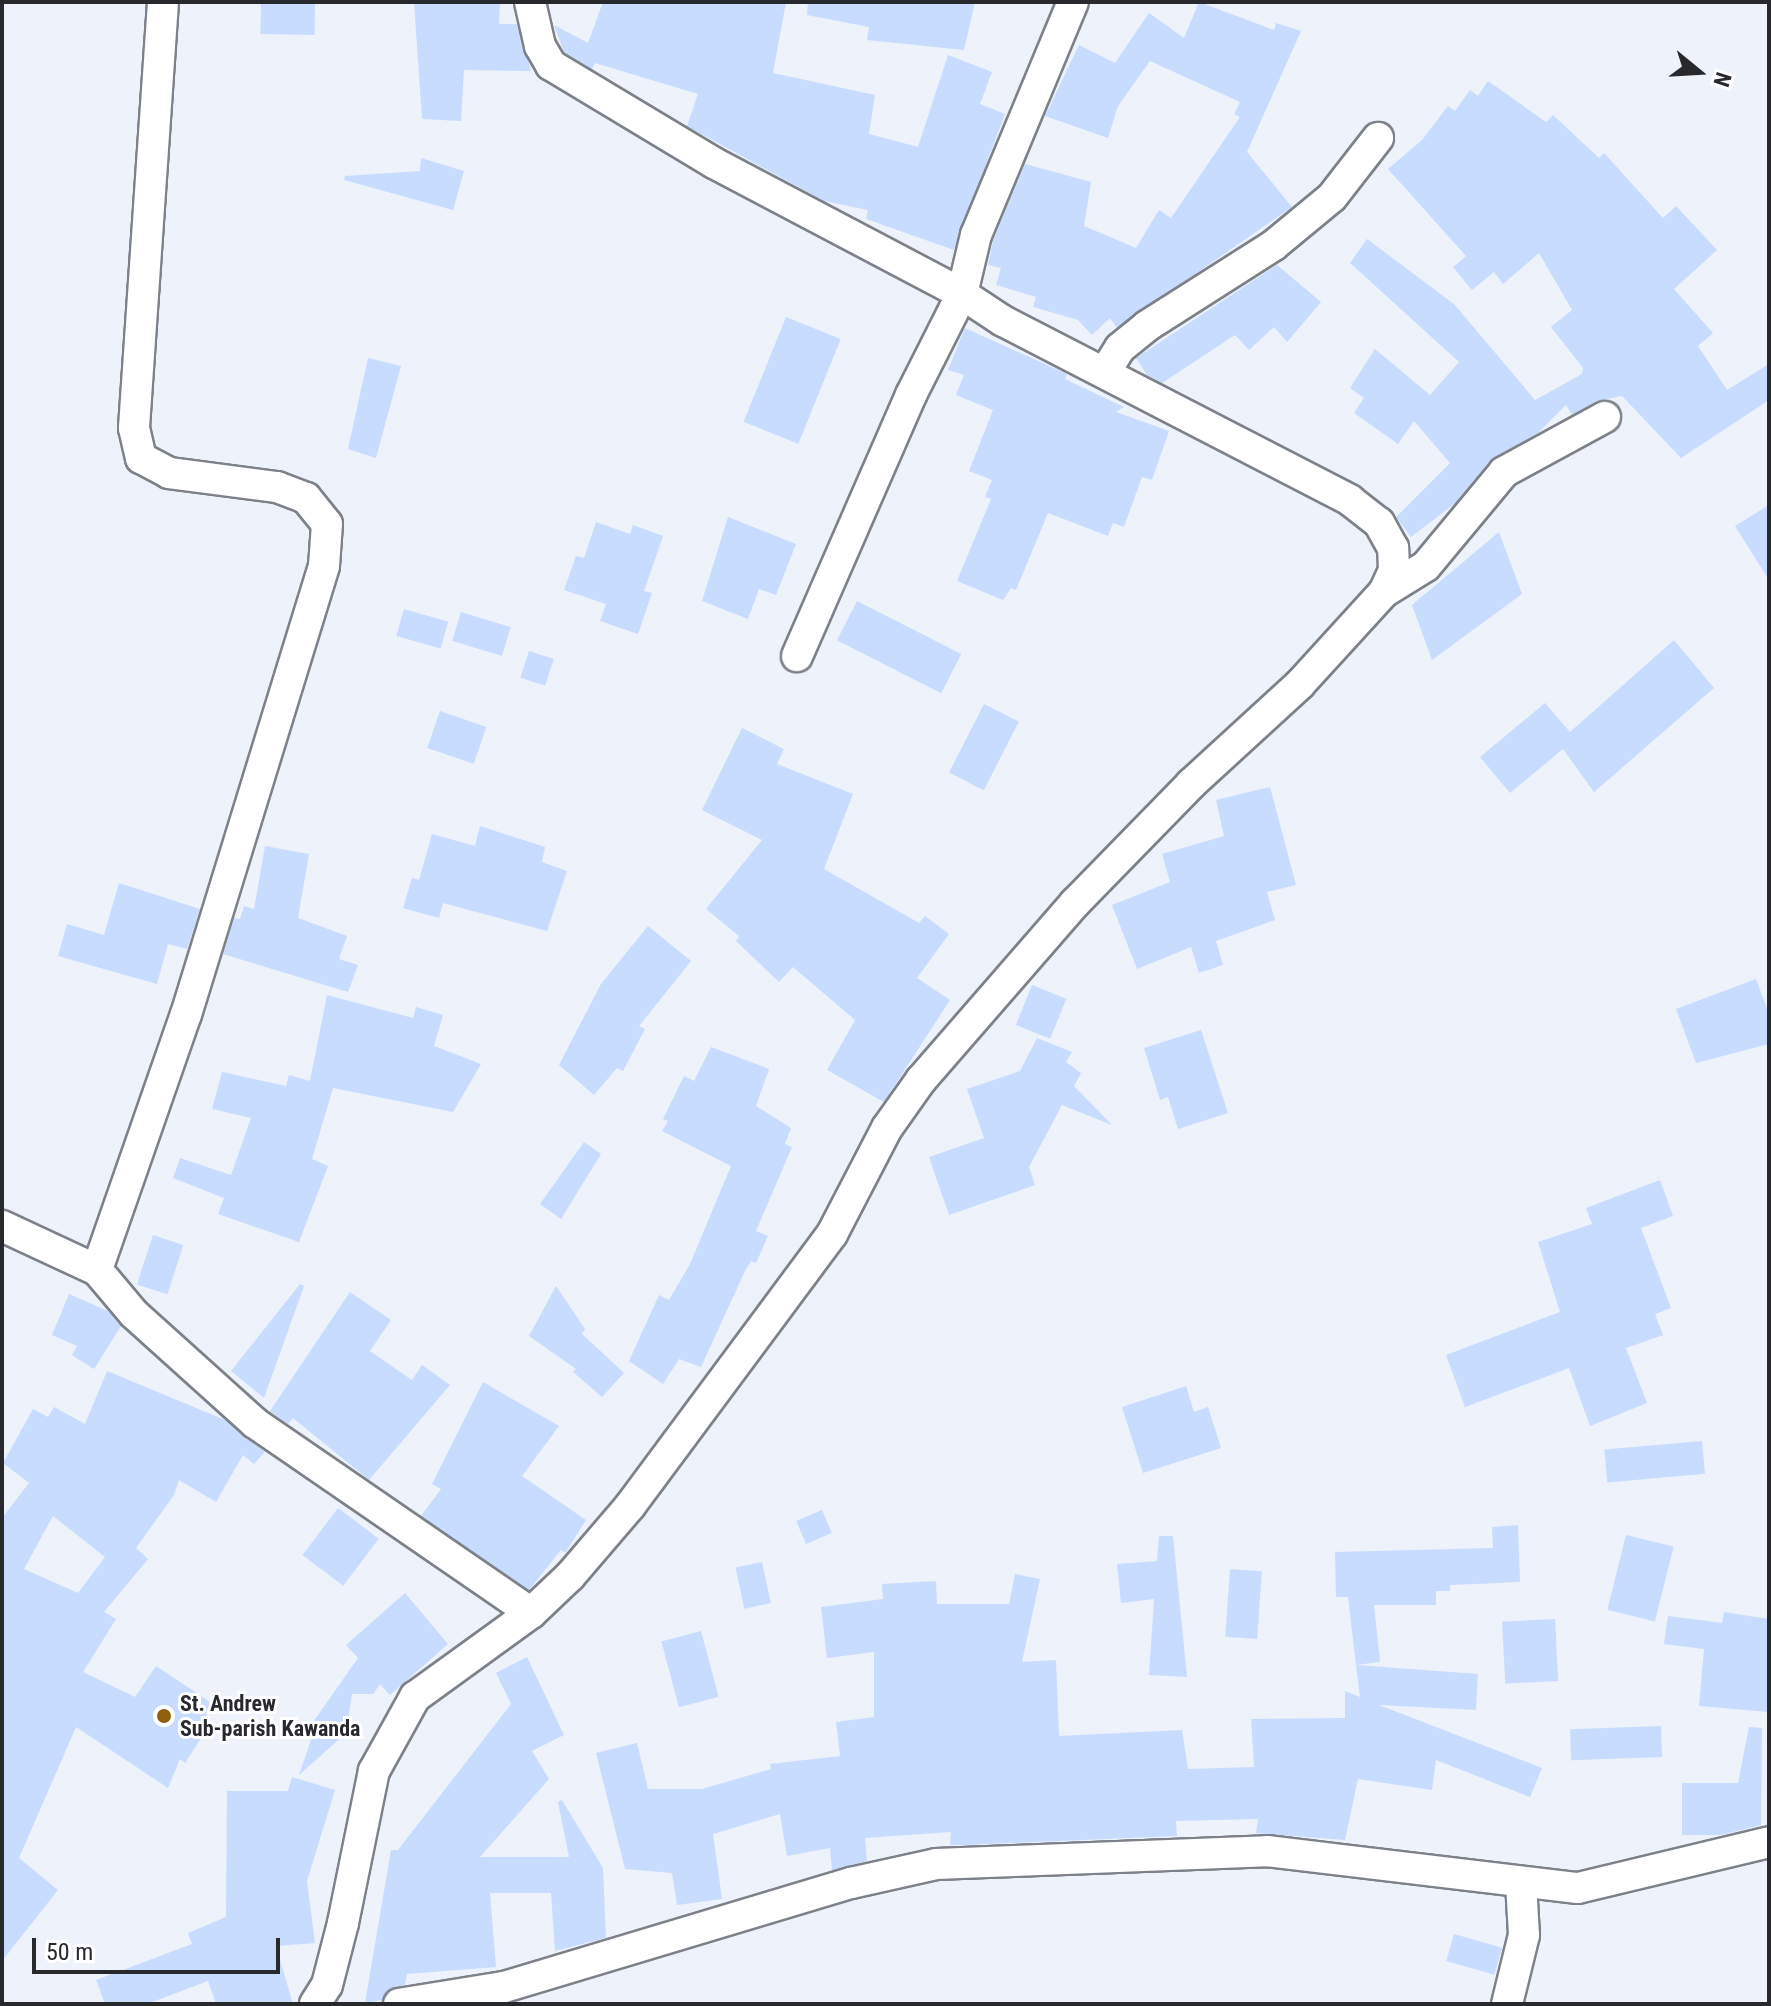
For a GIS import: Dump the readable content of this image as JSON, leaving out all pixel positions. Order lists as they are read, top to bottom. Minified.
{"places":["St. Andrew Sub-parish Kawanda"],"scale_bar":"50 m","north":"right"}
